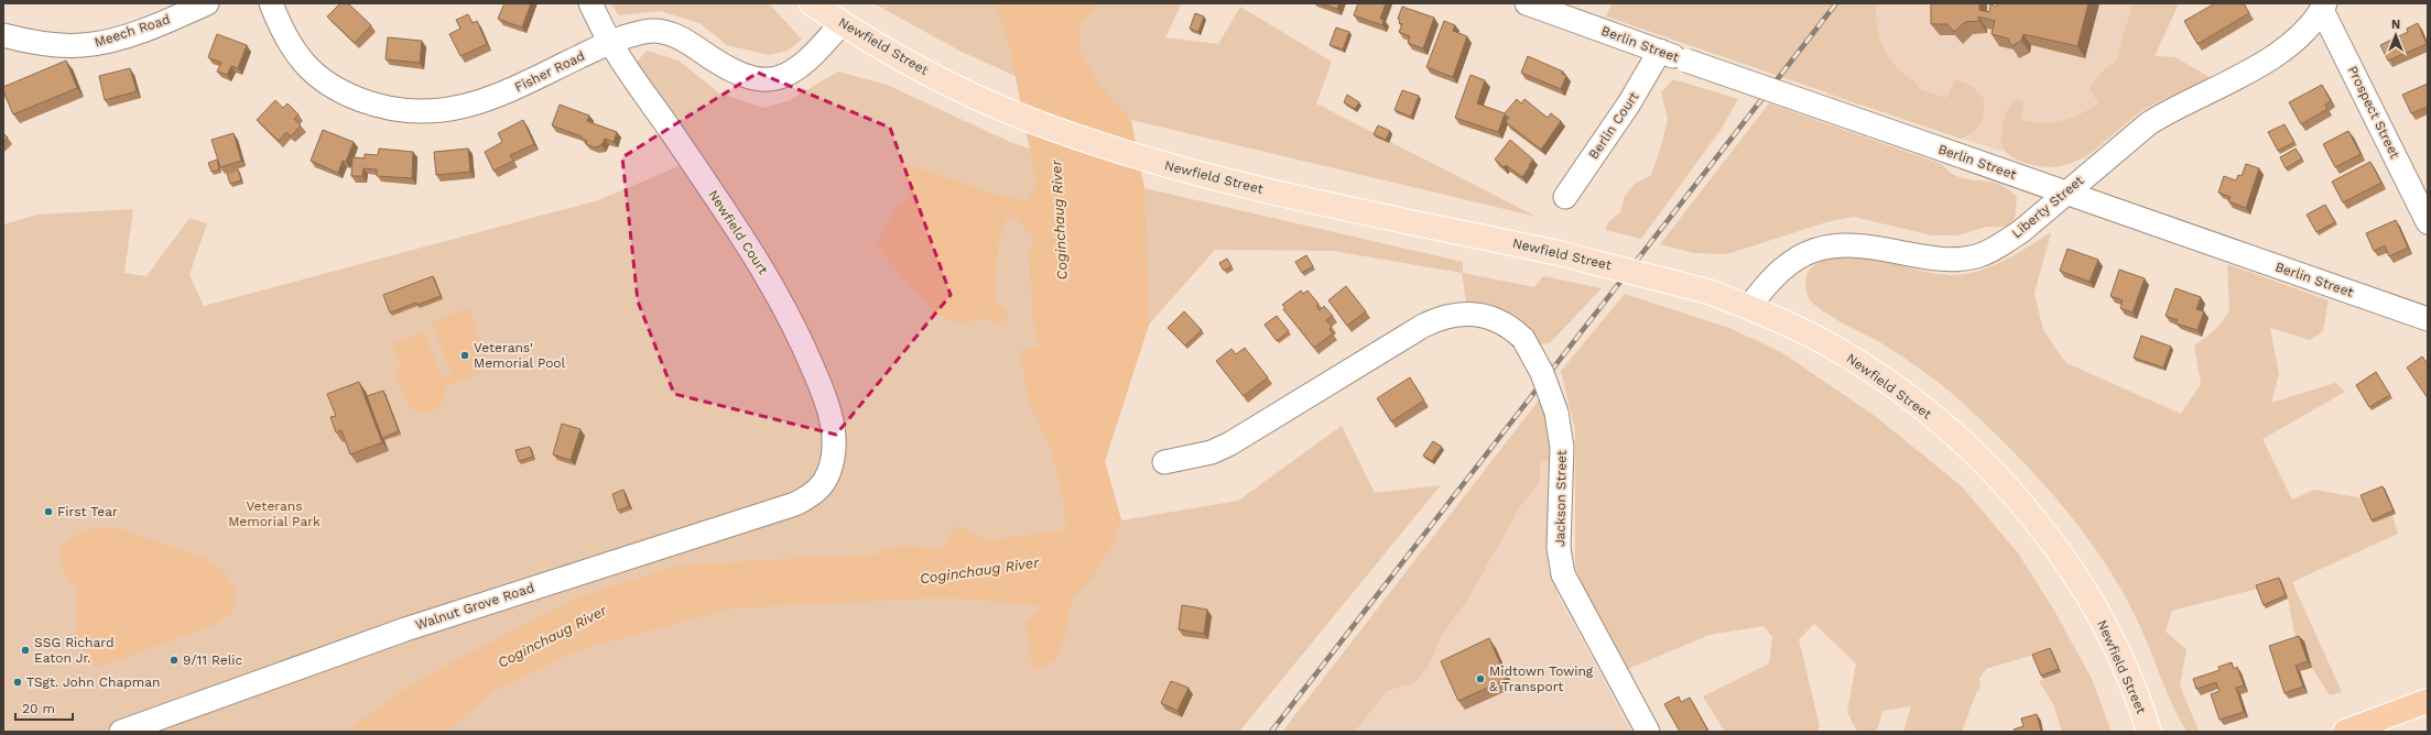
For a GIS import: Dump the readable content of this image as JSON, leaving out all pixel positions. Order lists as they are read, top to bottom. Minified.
{"streets":{"main road":["Newfield Street"],"street":["Meech Road","Berlin Street","Fisher Road","Prospect Street","Berlin Court","Liberty Street","Newfield Court","Jackson Street","Walnut Grove Road"]},"crossings":[["Berlin Street","Berlin Court"],["Berlin Street","Liberty Street"],["Newfield Street","Fisher Road"],["Newfield Street","Liberty Street"],["Fisher Road","Newfield Court"],["Prospect Street","Liberty Street"],["Newfield Court","Walnut Grove Road"]],"water":["Coginchaug River"],"parks":["Veterans Memorial Park"],"places":["Veterans' Memorial Pool","First Tear","SSG Richard Eaton Jr.","9/11 Relic","Midtown Towing & Transport","TSgt. John Chapman"],"scale_bar":"20 m","north":"top"}
